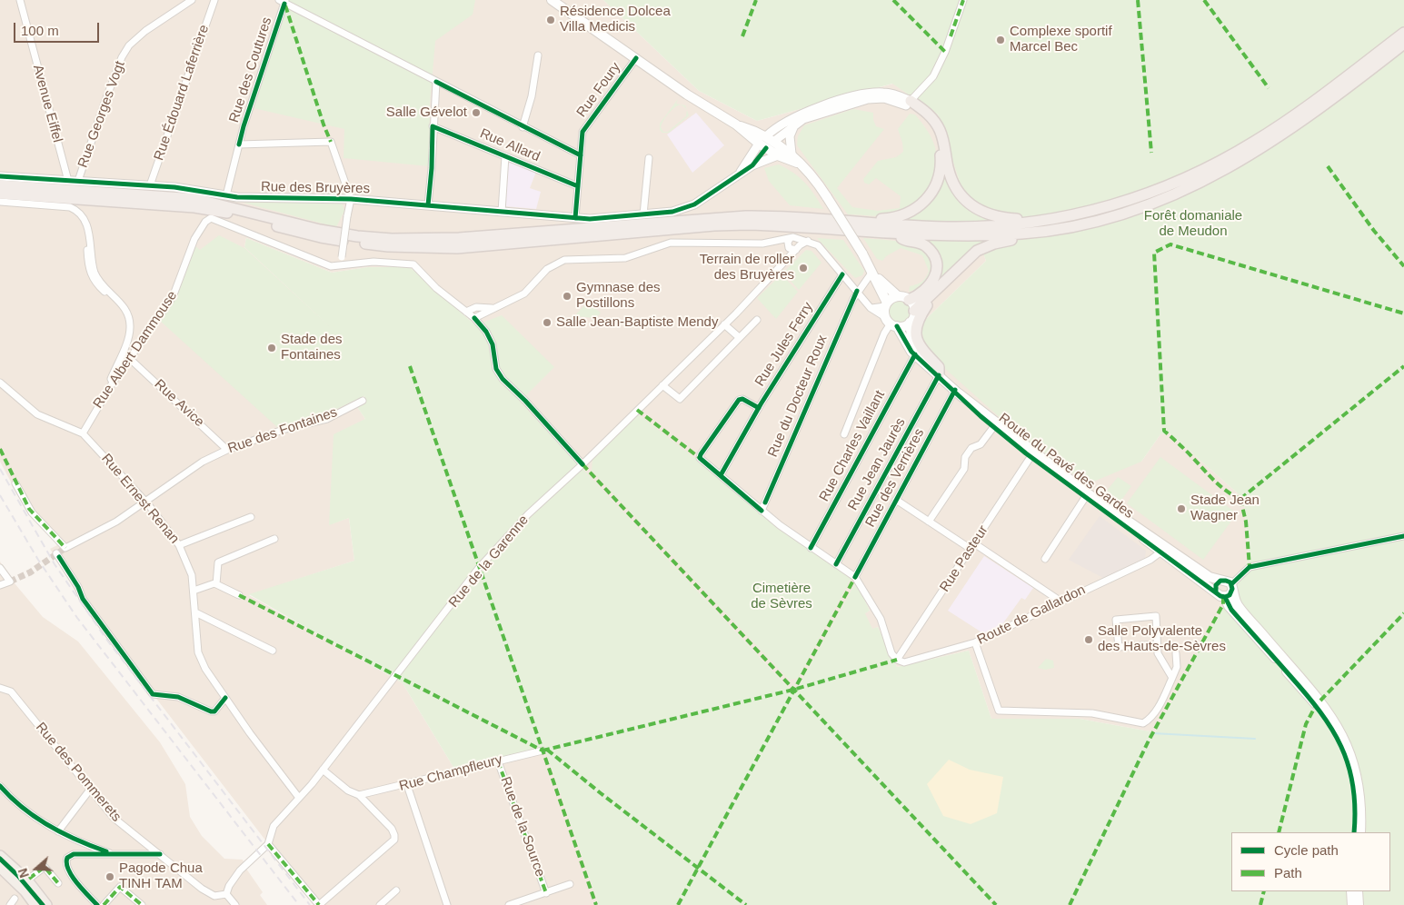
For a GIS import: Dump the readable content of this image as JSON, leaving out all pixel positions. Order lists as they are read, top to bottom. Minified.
{"streets":{"main road":["Route du Pavé des Gardes"],"street":["Rue des Coutures","Rue Foury","Rue Édouard Laferrière","Avenue Eiffel","Rue Georges Vogt","Rue Allard","Rue des Bruyères","Rue Jules Ferry","Rue Albert Dammouse","Rue du Docteur Roux","Rue Avice","Rue des Fontaines","Rue Charles Vaillant","Rue Jean Jaurès","Rue des Verrières","Rue Ernest Renan","Rue Pasteur","Rue de la Garenne","Route de Gallardon","Rue des Pommerets","Rue Champfleury","Rue de la Source"]},"crossings":[["Rue des Coutures","Rue des Bruyères"],["Rue Foury","Rue Allard"],["Rue Foury","Rue des Bruyères"],["Rue Édouard Laferrière","Rue des Bruyères"],["Avenue Eiffel","Rue des Bruyères"],["Rue Georges Vogt","Rue des Bruyères"],["Rue Albert Dammouse","Rue Avice"],["Rue Albert Dammouse","Rue Ernest Renan"],["Rue Avice","Rue des Fontaines"],["Rue des Fontaines","Rue Ernest Renan"],["Rue Charles Vaillant","Route du Pavé des Gardes"],["Rue Jean Jaurès","Route du Pavé des Gardes"],["Route du Pavé des Gardes","Rue des Verrières"],["Route du Pavé des Gardes","Rue Pasteur"],["Route du Pavé des Gardes","Route de Gallardon"],["Rue Ernest Renan","Rue de la Garenne"],["Rue Pasteur","Route de Gallardon"],["Rue de la Garenne","Rue des Pommerets"],["Rue Champfleury","Rue de la Source"]],"parks":["Forêt domaniale de Meudon","Cimetière de Sèvres"],"places":["Résidence Dolcea Villa Medicis","Complexe sportif Marcel Bec","Salle Gévelot","Terrain de roller des Bruyères","Gymnase des Postillons","Salle Jean-Baptiste Mendy","Stade des Fontaines","Stade Jean Wagner","Salle Polyvalente des Hauts-de-Sèvres","Pagode Chua TINH TAM"],"legend":["Cycle path","Path"],"scale_bar":"100 m","north":"left"}
